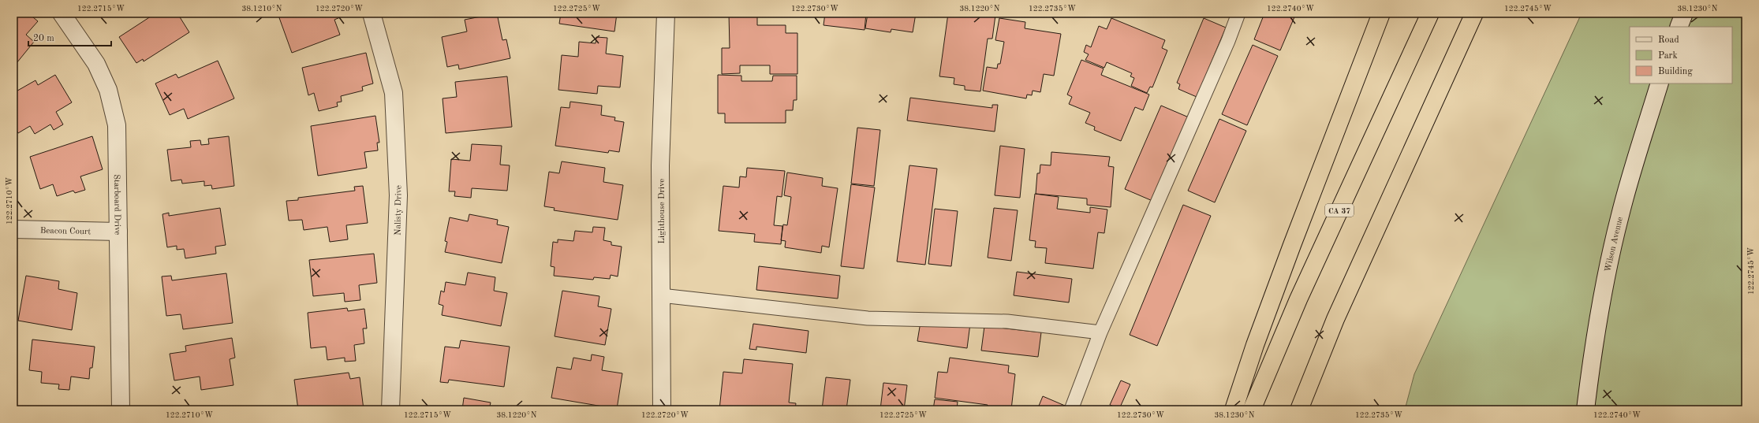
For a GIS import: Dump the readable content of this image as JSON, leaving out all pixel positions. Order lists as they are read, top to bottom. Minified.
{"streets":{"highway":["CA 37"],"street":["Starboard Drive","Nalisty Drive","Lighthouse Drive","Beacon Court","Wilson Avenue"]},"crossings":[["Starboard Drive","Beacon Court"]],"legend":["Road","Park","Building"],"scale_bar":"20 m","coordinates":["122.2715°W","38.1210°N","122.2720°W","122.2725°W","122.2730°W","38.1220°N","122.2735°W","122.2740°W","122.2745°W","38.1230°N","122.2710°W"]}
